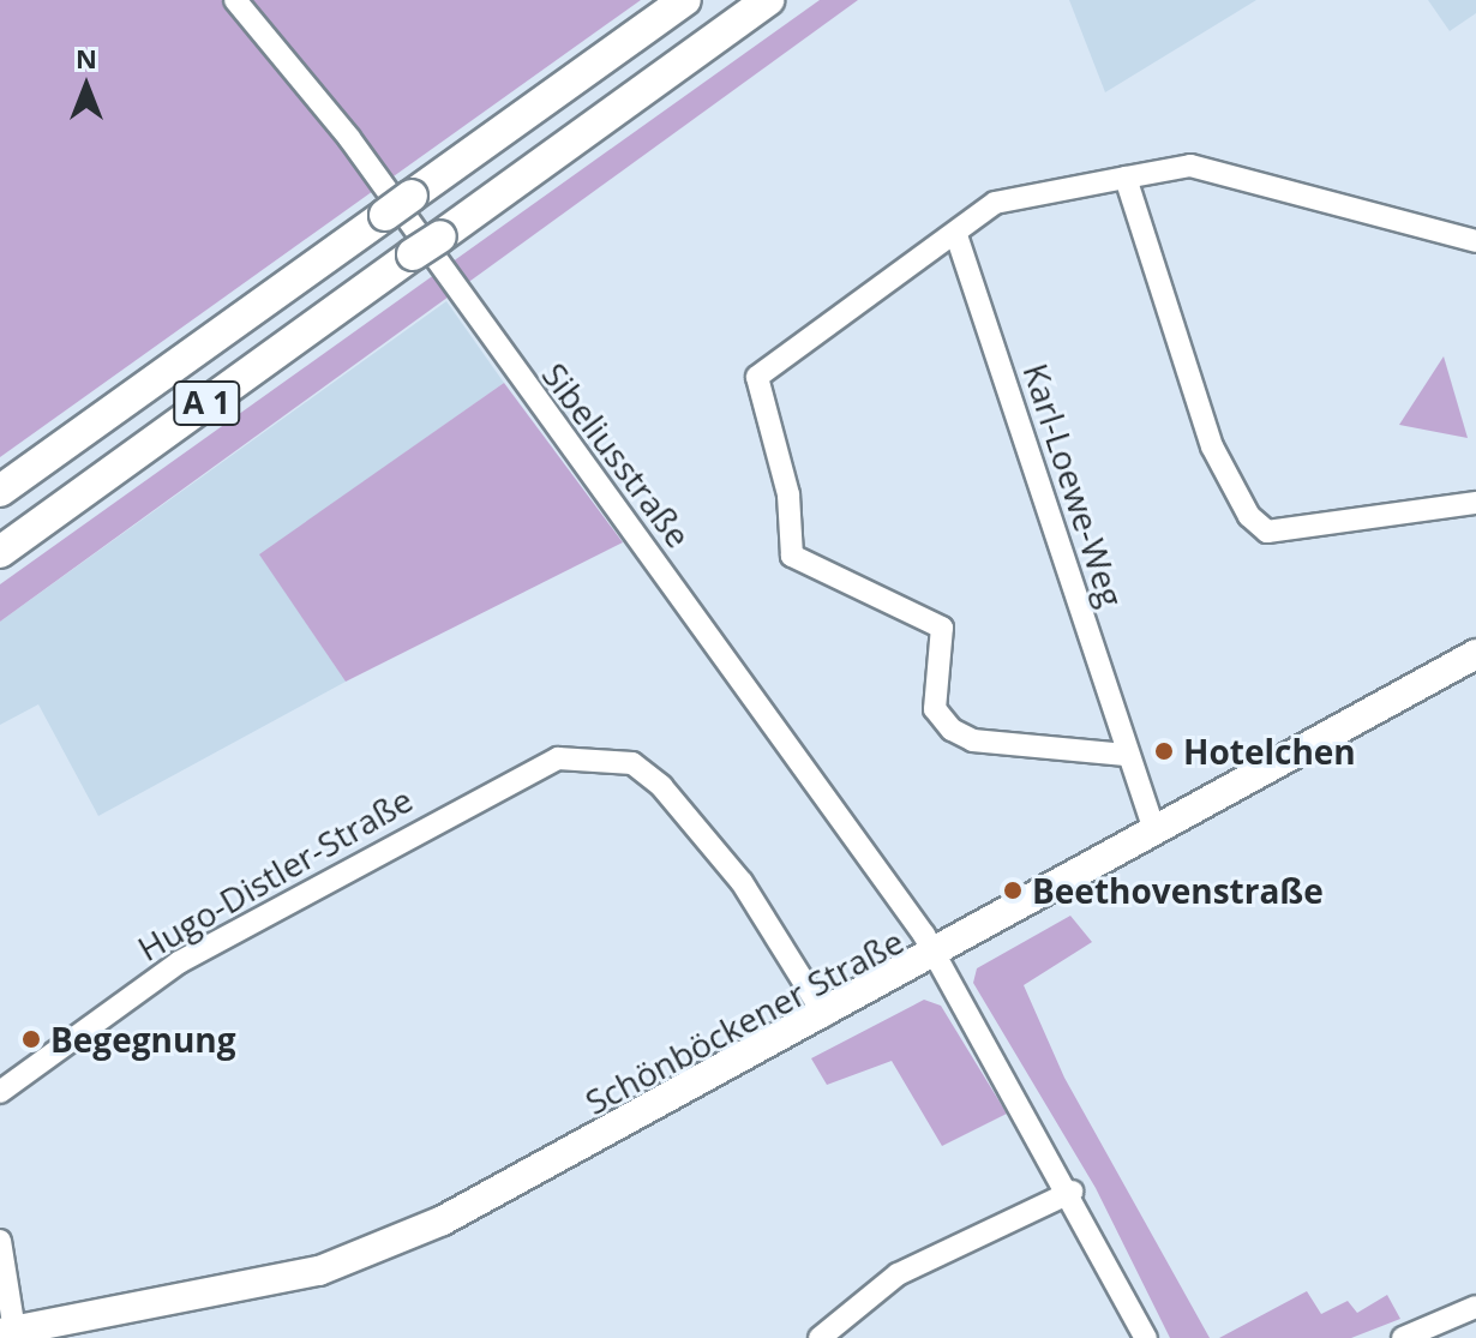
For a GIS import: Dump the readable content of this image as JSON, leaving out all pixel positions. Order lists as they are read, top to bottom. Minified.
{"streets":{"highway":["A 1"],"main road":["Schönböckener Straße"],"street":["Sibeliusstraße","Karl-Loewe-Weg","Hugo-Distler-Straße"]},"crossings":[["Sibeliusstraße","Schönböckener Straße"],["Karl-Loewe-Weg","Schönböckener Straße"],["Hugo-Distler-Straße","Schönböckener Straße"]],"places":["Hotelchen","Beethovenstraße","Begegnung"],"north":"top"}
